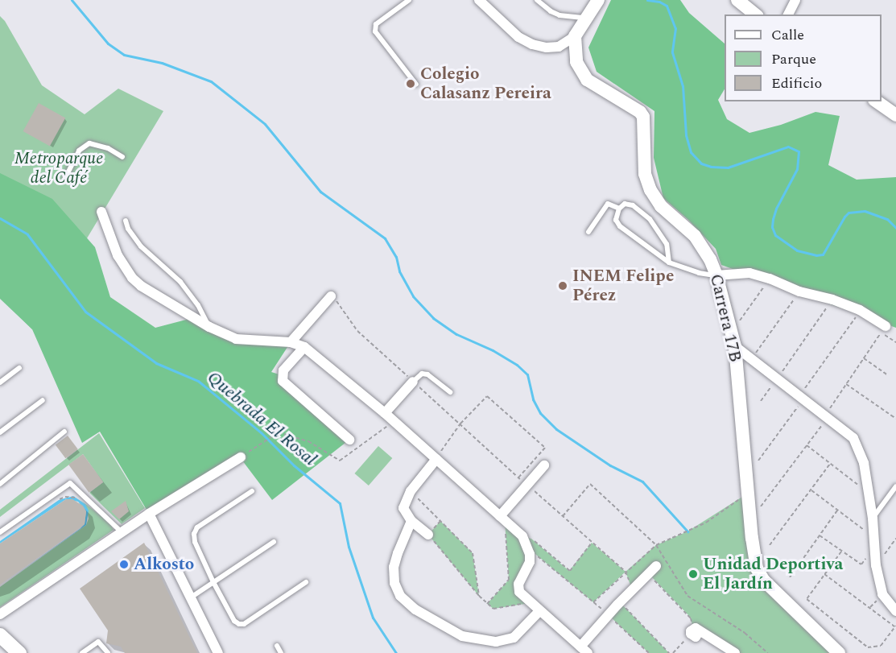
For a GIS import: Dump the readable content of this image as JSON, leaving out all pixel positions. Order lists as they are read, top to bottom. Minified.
{"streets":{"street":["Carrera 17B"]},"water":["Quebrada El Rosal"],"parks":["Metroparque del Café"],"places":["Colegio Calasanz Pereira","INEM Felipe Pérez","Alkosto","Unidad Deportiva El Jardín"],"legend":["Calle","Parque","Edificio"]}
